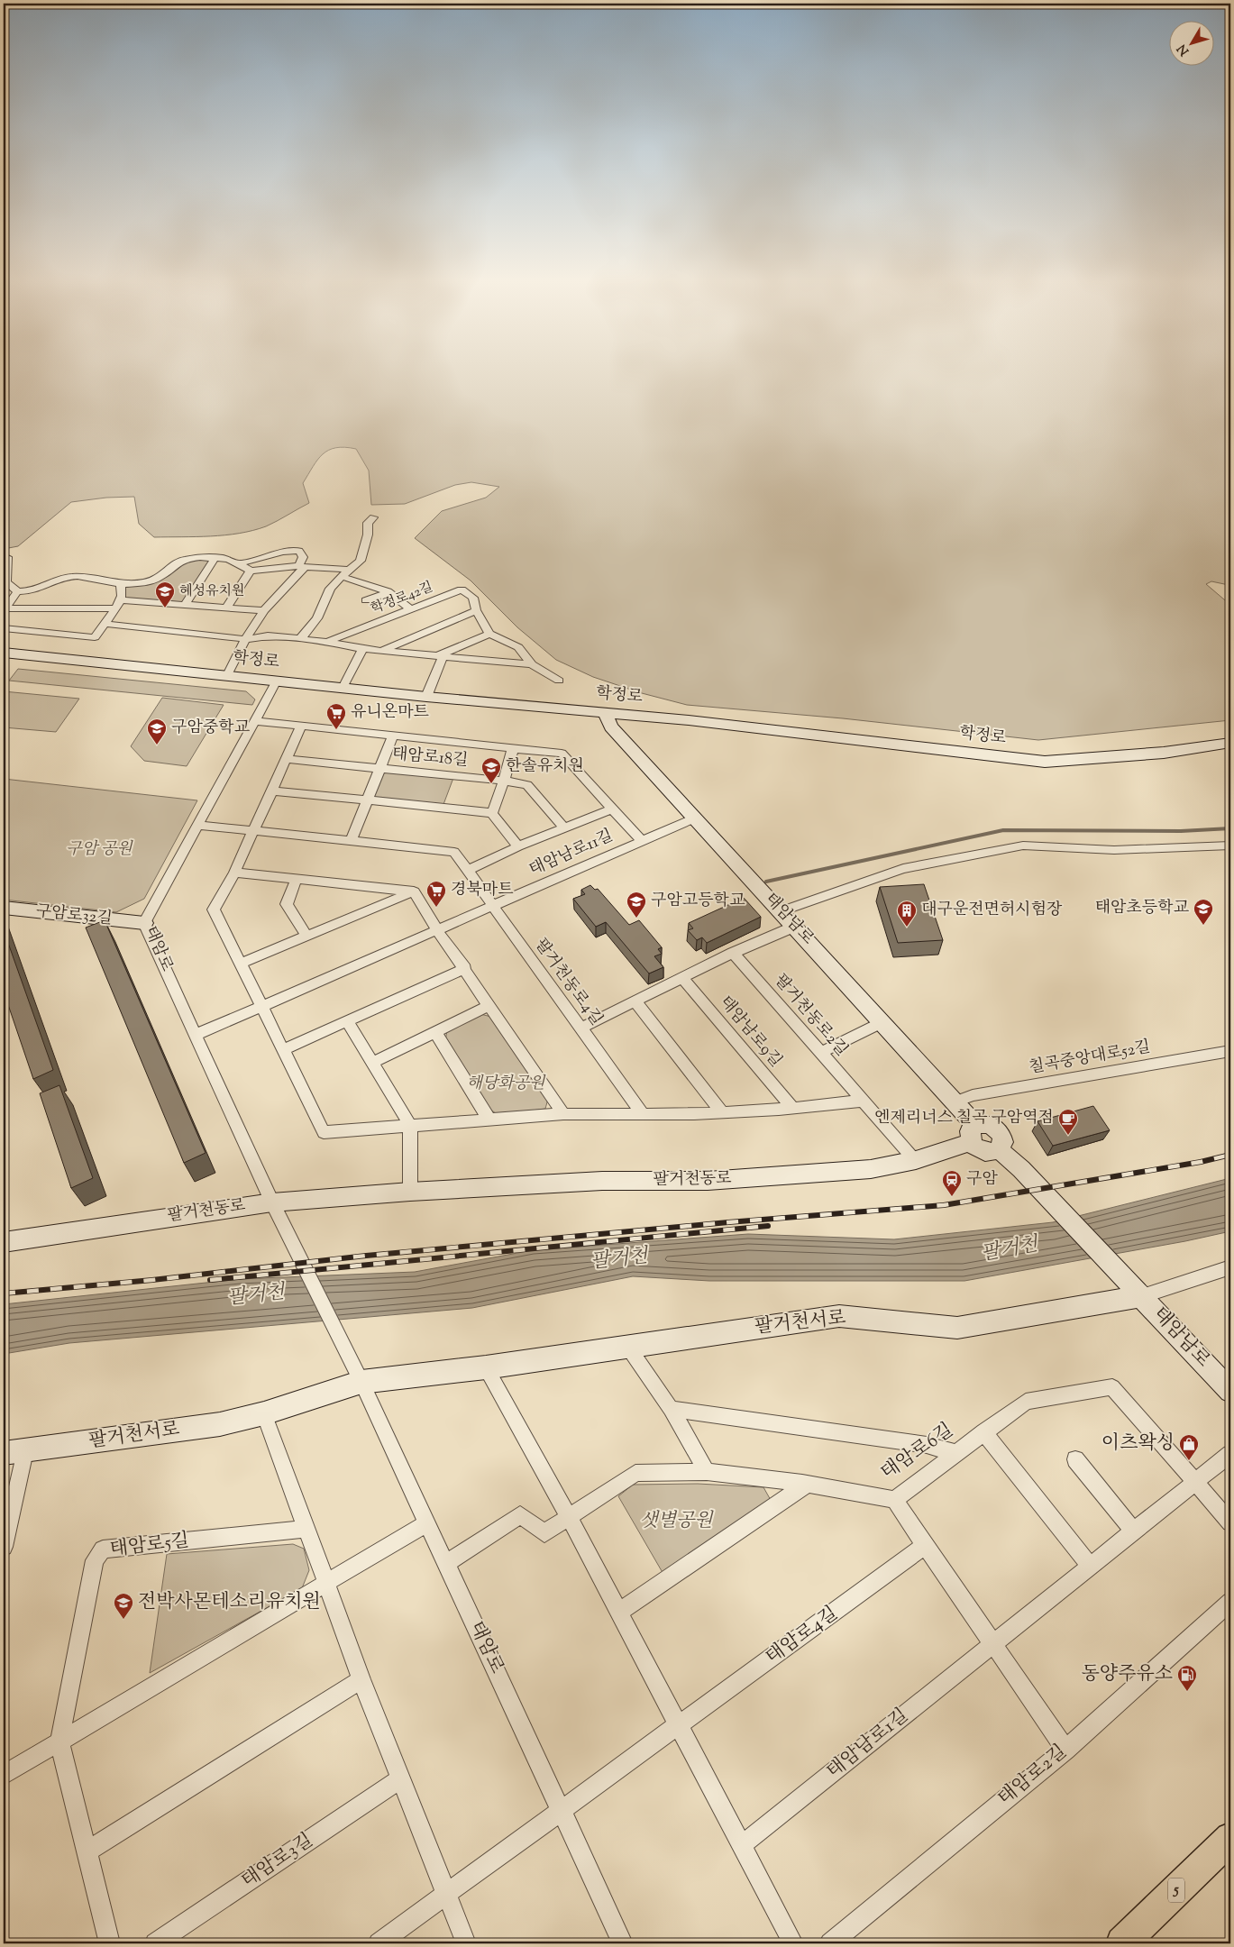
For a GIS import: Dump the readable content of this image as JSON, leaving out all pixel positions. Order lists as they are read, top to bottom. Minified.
{"streets":{"main road":["학정로","구암로32길","태암남로","팔거천동로","팔거천서로","5"],"street":["학정로42길","태암로18길","태암남로11길","태암로","팔거천동로4길","팔거천동로2길","태암남로9길","칠곡중앙대로52길","태암로6길","태암로5길","태암로4길","태암남로1길","태암로2길","태암로3길"]},"crossings":[["학정로","태암남로"],["학정로","태암로"],["태암로18길","태암남로11길"],["태암로18길","태암로"],["태암남로11길","태암남로"],["태암남로11길","태암로"],["태암남로11길","팔거천동로4길"],["구암로32길","태암로"],["태암남로","칠곡중앙대로52길"],["태암남로","팔거천동로"],["태암남로","팔거천서로"],["태암로","팔거천동로4길"],["태암로","팔거천동로"],["태암로","팔거천서로"],["태암로","태암로6길"],["태암로","태암로4길"],["팔거천동로2길","팔거천동로"],["태암로6길","태암남로1길"]],"water":["팔거천"],"parks":["구암 공원","해당화공원","샛별공원"],"places":{"school or university":["혜성유치원","구암중학교","한솔유치원","구암고등학교","태암초등학교","전박사몬테소리유치원"],"supermarket":["유니온마트","경북마트"],"building":["대구운전면허시험장"],"cafe":["엔제리너스 칠곡 구암역점"],"station":["구암"],"shop":["이츠왁싱"],"fuel station":["동양주유소"]},"north":"bottom left"}
